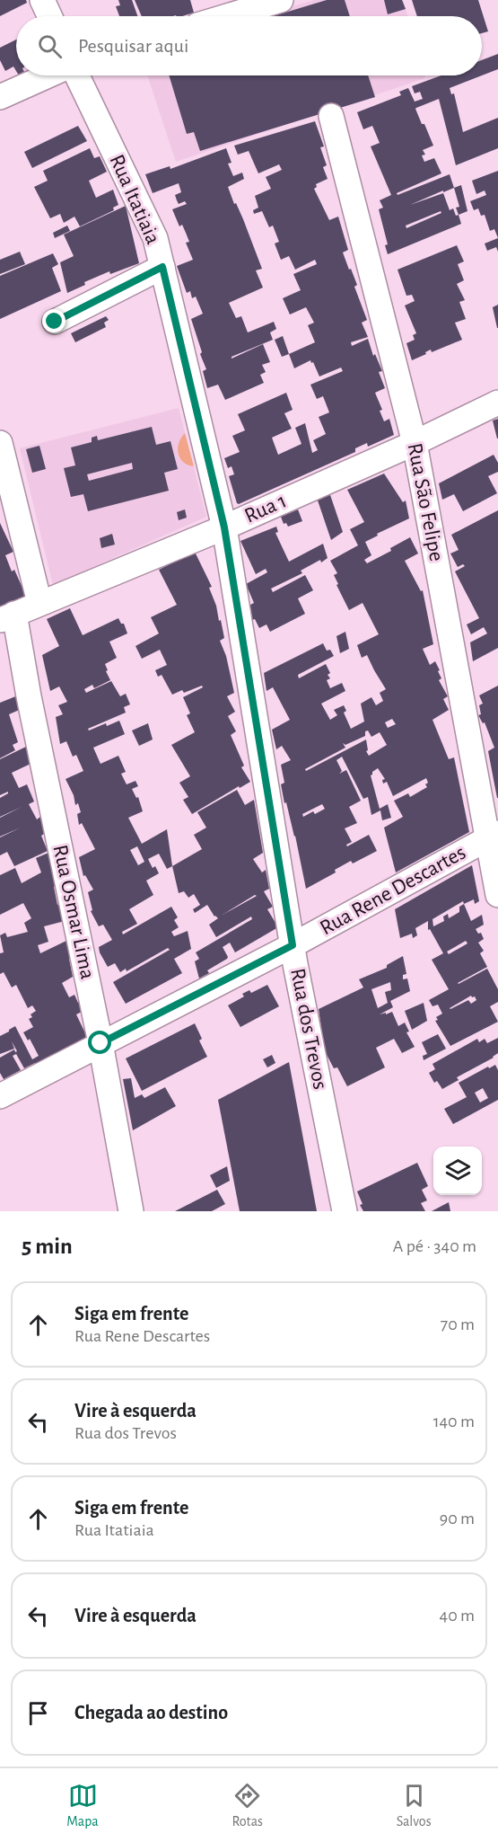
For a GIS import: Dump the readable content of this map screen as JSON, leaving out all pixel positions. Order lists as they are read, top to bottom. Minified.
{"streets":{"street":["Rua Itatiaia","Rua São Felipe","Rua 1","Rua Rene Descartes","Rua Osmar Lima","Rua dos Trevos"]},"crossings":[["Rua Itatiaia","Rua 1"],["Rua Itatiaia","Rua dos Trevos"],["Rua São Felipe","Rua 1"],["Rua São Felipe","Rua Rene Descartes"],["Rua 1","Rua Osmar Lima"],["Rua 1","Rua dos Trevos"],["Rua Rene Descartes","Rua Osmar Lima"],["Rua Rene Descartes","Rua dos Trevos"]],"page":{"search":"Pesquisar aqui","heading":["5 min","A pé · 340 m"],"list":[["Siga em frente","Rua Rene Descartes","70 m"],["Vire à esquerda","Rua dos Trevos","140 m"],["Siga em frente","Rua Itatiaia","90 m"],["Vire à esquerda","40 m"],"Chegada ao destino"],"nav":["Mapa","Rotas","Salvos"]}}
